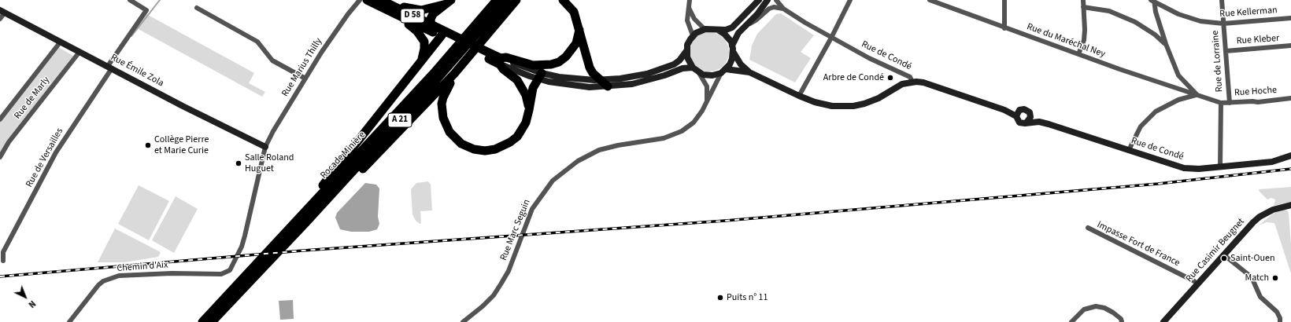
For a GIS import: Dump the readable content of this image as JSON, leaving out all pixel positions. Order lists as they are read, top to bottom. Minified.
{"streets":{"highway":["D 58","A 21","Rocade Minière"],"main road":["Rue de Condé","Rue Émile Zola","Rue Casimir Beugnet"],"street":["Rue Kellerman","Rue Kleber","Rue du Maréchal Ney","Rue de Lorraine","Rue Marius Thilly","Rue Hoche","Rue de Marly","Rue de Versailles","Rue Marc Seguin","Impasse Fort de France","Chemin d'Aix"]},"crossings":[["Rue Kellerman","Rue de Lorraine"],["D 58","Rue Marc Seguin"],["Rue Kleber","Rue de Lorraine"],["Rue du Maréchal Ney","Rue Hoche"],["Rue de Lorraine","Rue Hoche"],["Rue Marius Thilly","Rue Émile Zola"],["Rue Marius Thilly","Chemin d'Aix"],["Rue Émile Zola","Rue de Marly"],["Rue Émile Zola","Rue de Versailles"],["Rue Émile Zola","Chemin d'Aix"],["Impasse Fort de France","Rue Casimir Beugnet"]],"places":["Arbre de Condé","Collège Pierre et Marie Curie","Salle Roland Huguet","Saint-Ouen","Match","Puits n° 11"],"north":"bottom right"}
